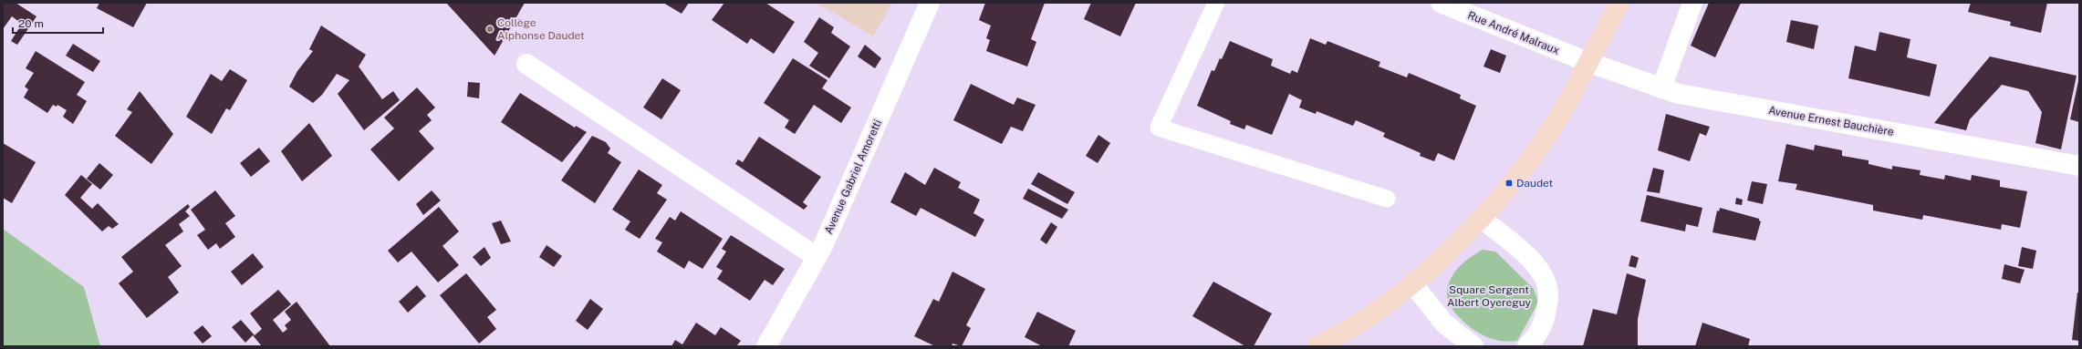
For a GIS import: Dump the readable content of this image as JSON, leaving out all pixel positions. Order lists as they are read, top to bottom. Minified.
{"streets":{"street":["Rue André Malraux","Avenue Ernest Bauchière","Avenue Gabriel Amoretti"]},"crossings":[["Rue André Malraux","Avenue Ernest Bauchière"]],"parks":["Square Sergent Albert Oyereguy"],"places":{"other":["Collège Alphonse Daudet"],"transit":["Daudet"]},"scale_bar":"20 m"}
